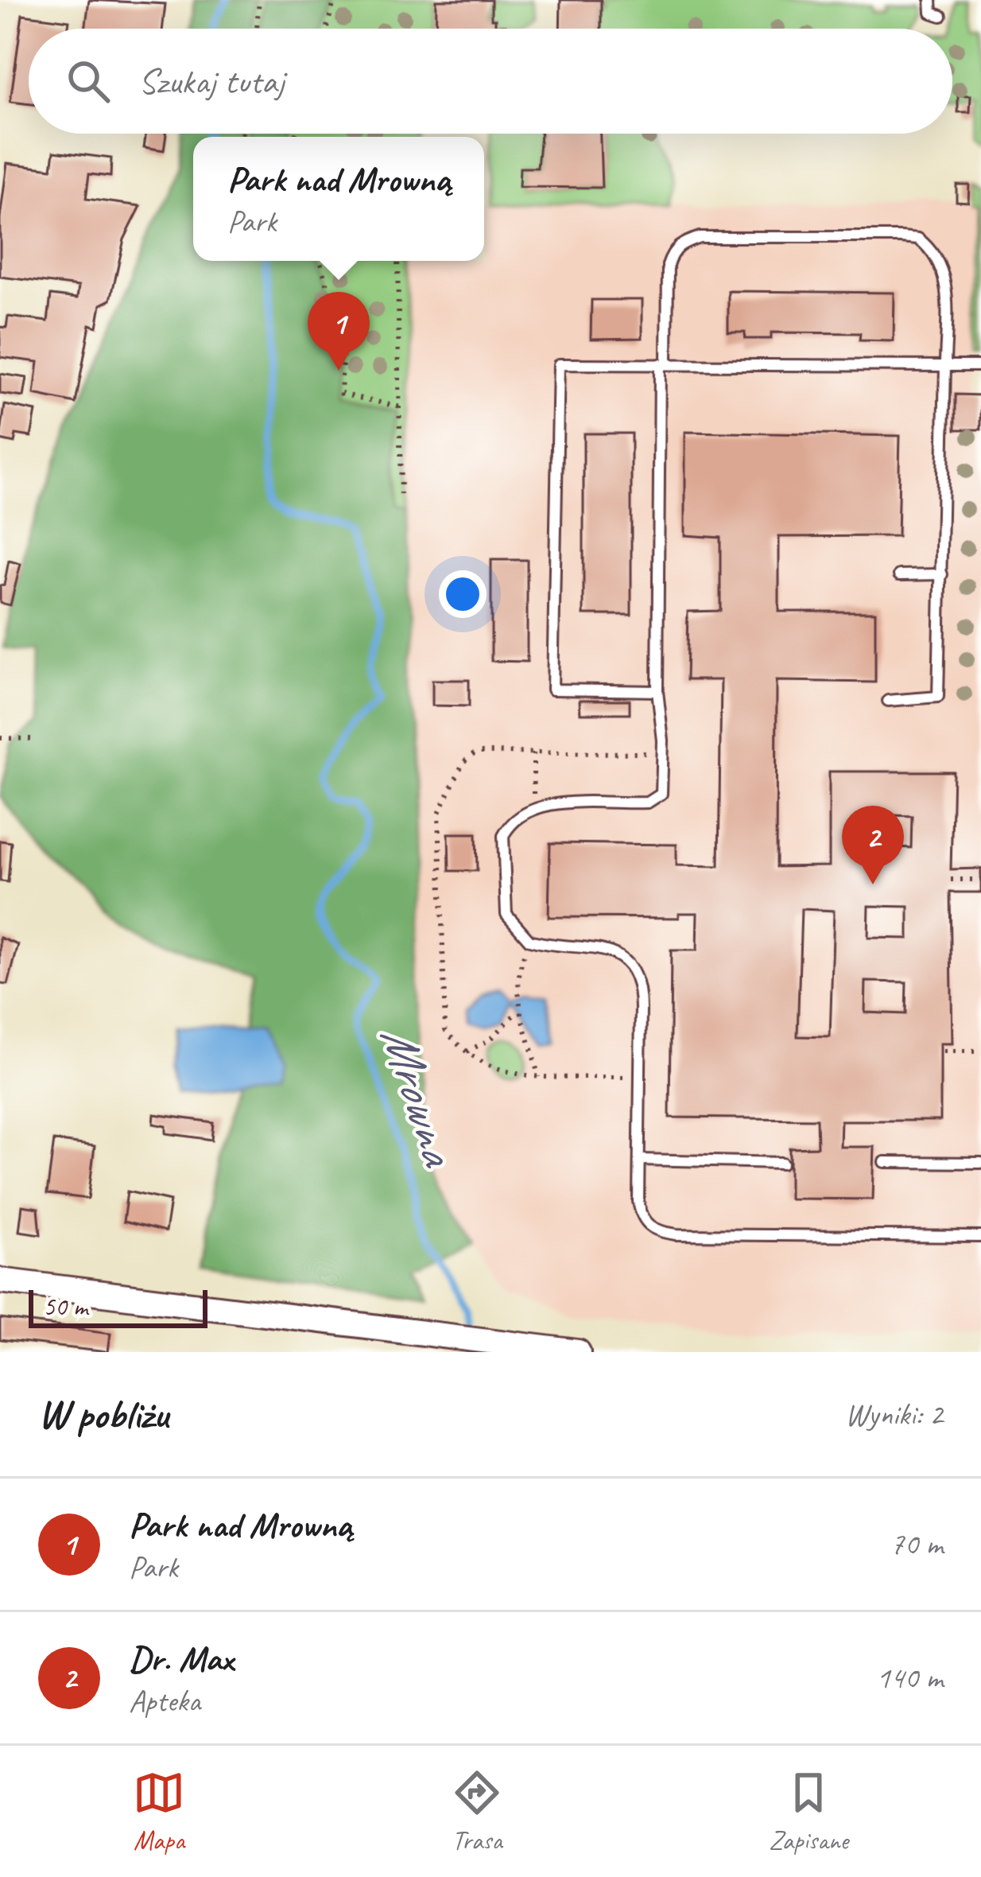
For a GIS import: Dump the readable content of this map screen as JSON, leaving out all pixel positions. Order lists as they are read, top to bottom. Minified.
{"water":["Mrowna"],"scale_bar":"50 m","page":{"search":"Szukaj tutaj","popup":["Park nad Mrowną","Park"],"pins":["1","2"],"scale":"50 m","heading":["W pobliżu","Wyniki: 2"],"list":[{"mark":"1","name":"Park nad Mrowną","note":"Park","value":"70 m"},{"mark":"2","name":"Dr. Max","note":"Apteka","value":"140 m"}],"nav":["Mapa","Trasa","Zapisane"]}}
